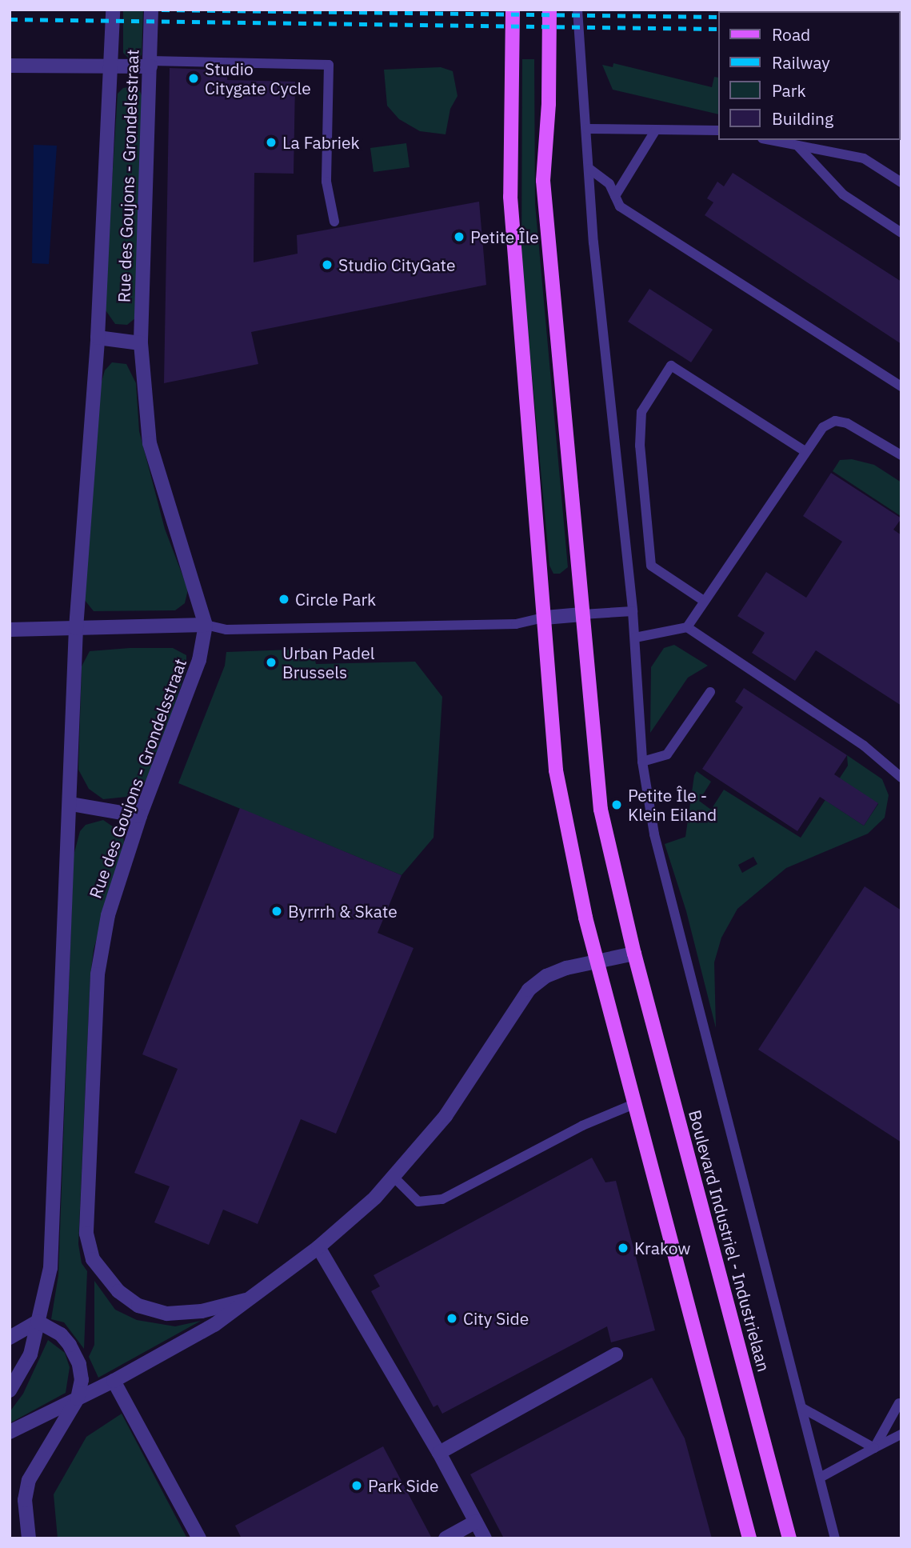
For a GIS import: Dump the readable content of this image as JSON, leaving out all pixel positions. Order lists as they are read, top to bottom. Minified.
{"streets":{"main road":["Boulevard Industriel - Industrielaan"],"street":["Rue des Goujons - Grondelsstraat"]},"places":["Studio Citygate Cycle","La Fabriek","Petite Île","Studio CityGate","Circle Park","Urban Padel Brussels","Petite Île - Klein Eiland","Byrrrh & Skate","Krakow","City Side","Park Side"],"legend":["Road","Railway","Park","Building"]}
